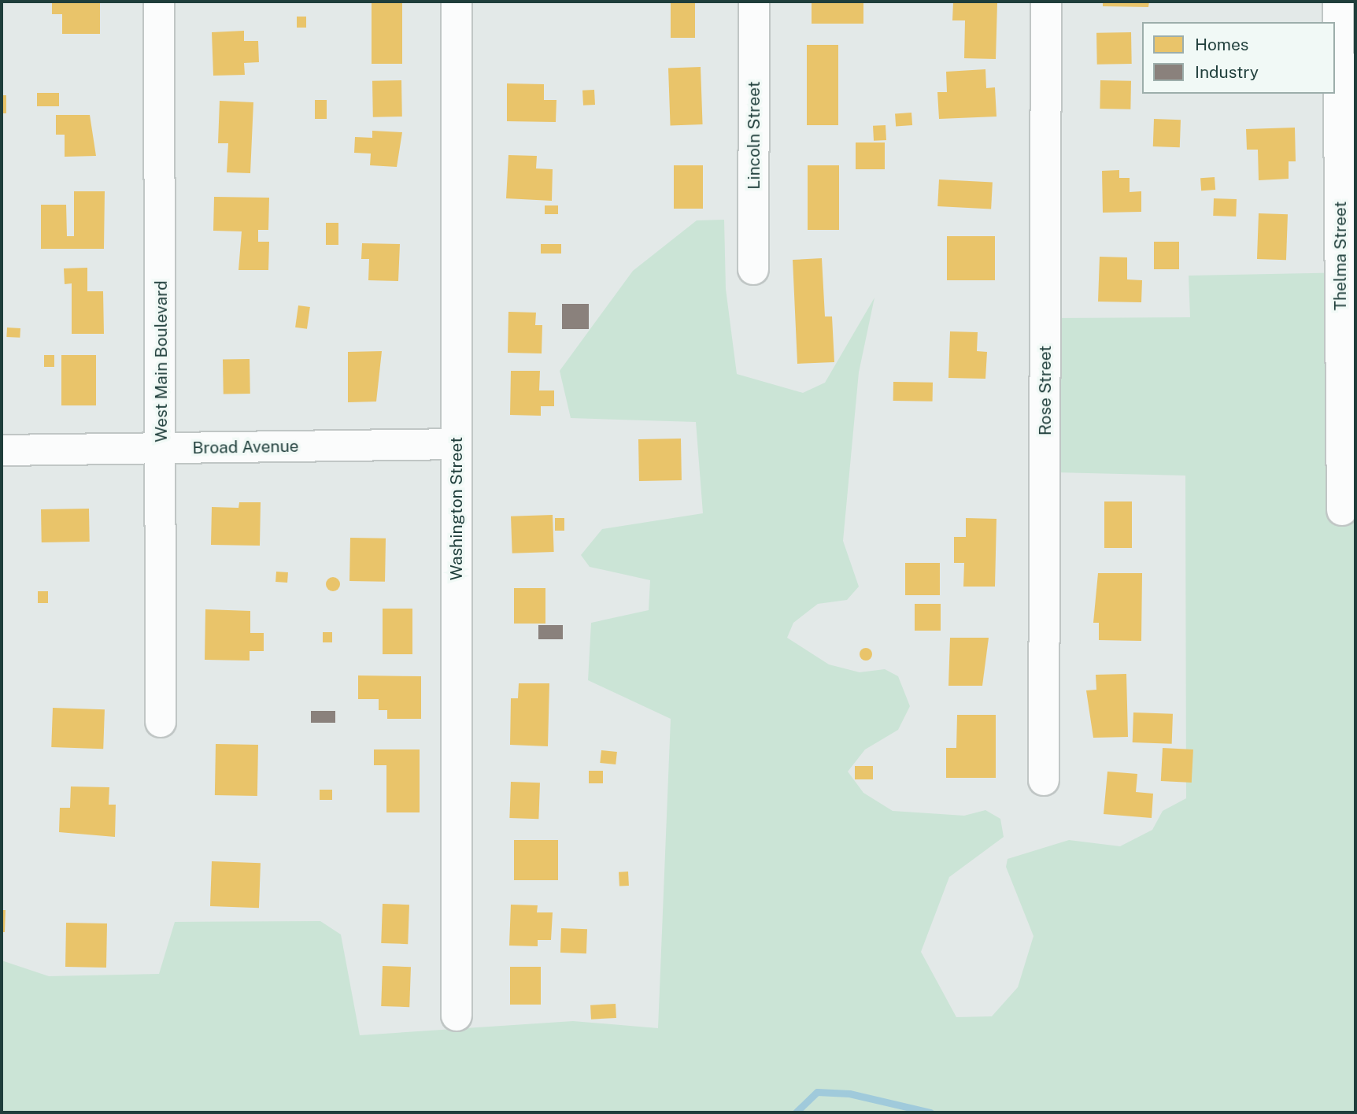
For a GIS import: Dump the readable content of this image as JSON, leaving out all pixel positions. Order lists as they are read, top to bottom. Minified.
{"streets":{"street":["Lincoln Street","Thelma Street","West Main Boulevard","Rose Street","Broad Avenue","Washington Street"]},"crossings":[["West Main Boulevard","Broad Avenue"],["Broad Avenue","Washington Street"]],"legend":["Homes","Industry"]}
